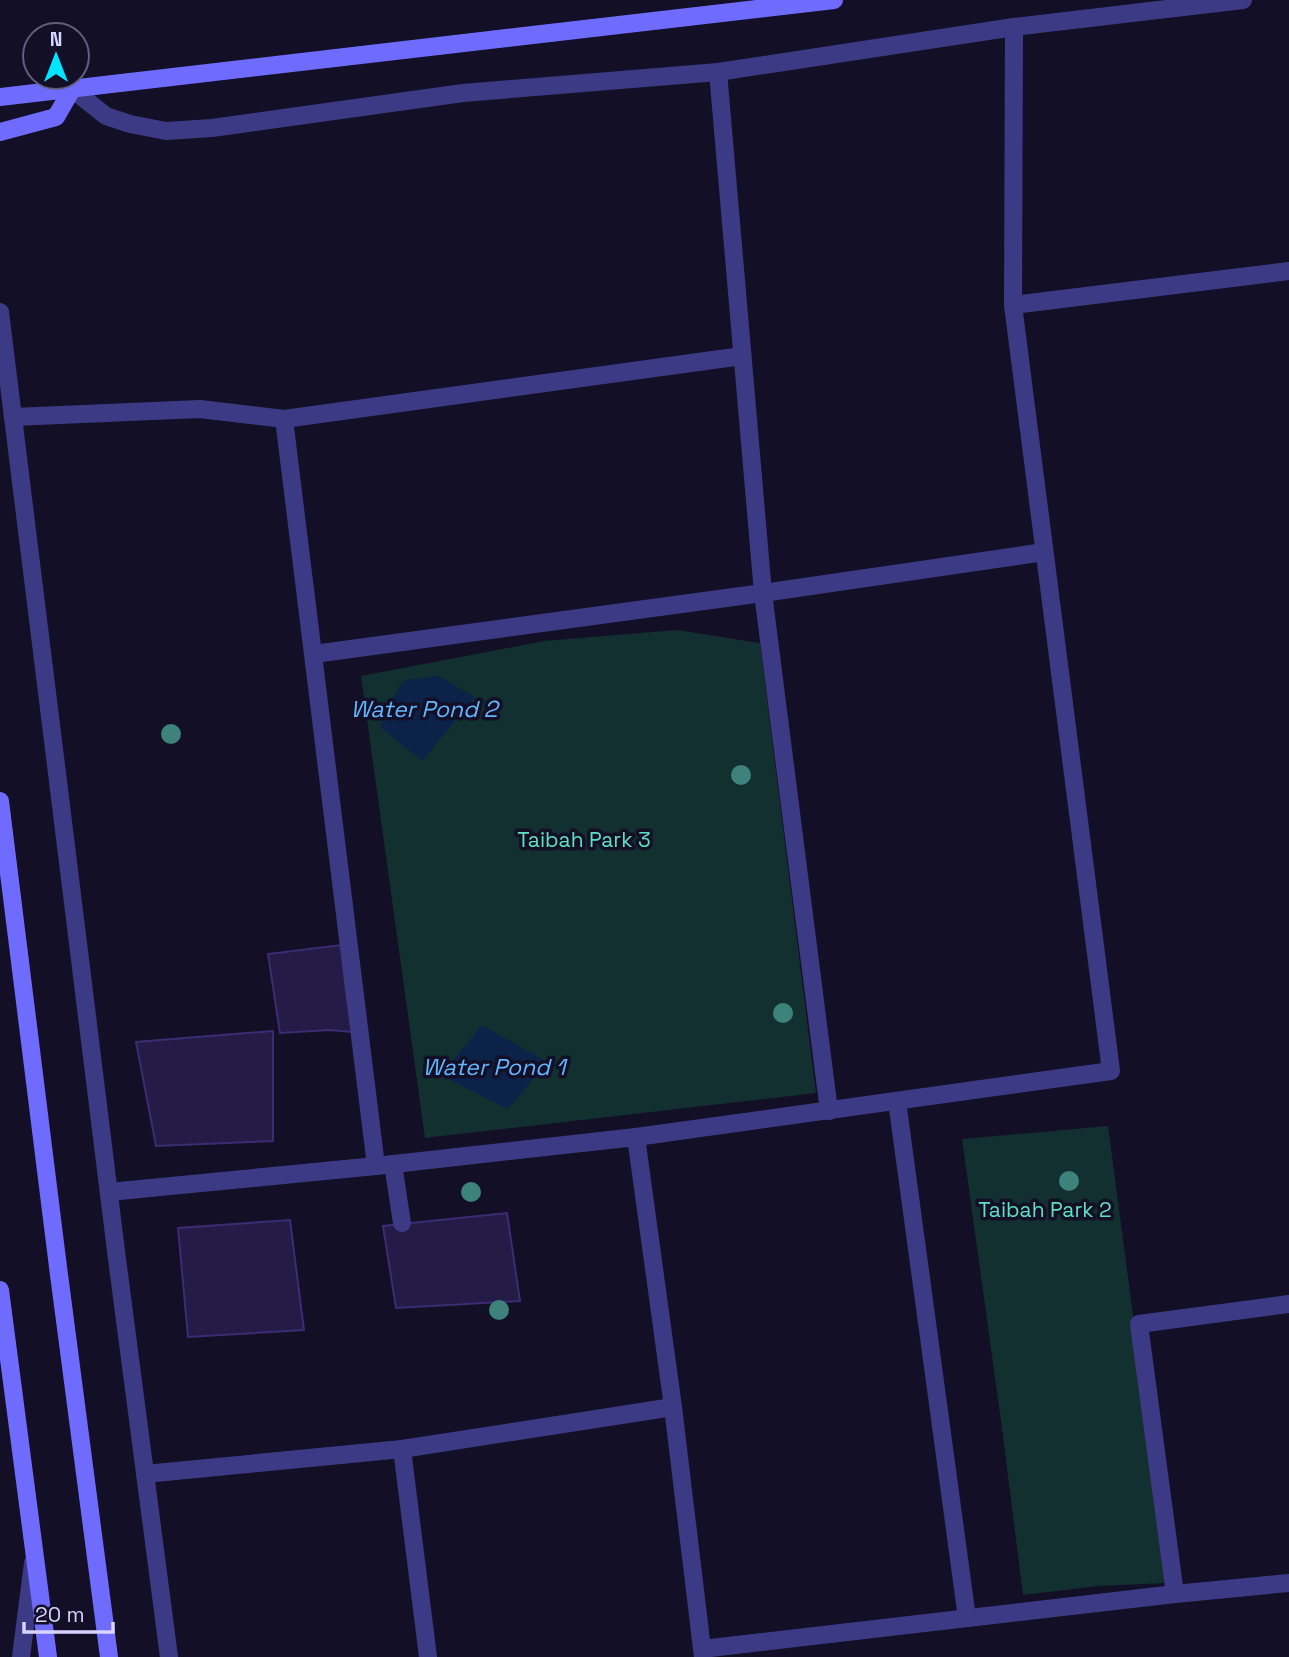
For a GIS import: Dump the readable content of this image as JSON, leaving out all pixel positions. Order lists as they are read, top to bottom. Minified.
{"water":["Water Pond 2","Water Pond 1"],"parks":["Taibah Park 3","Taibah Park 2"],"scale_bar":"20 m","north":"top"}
